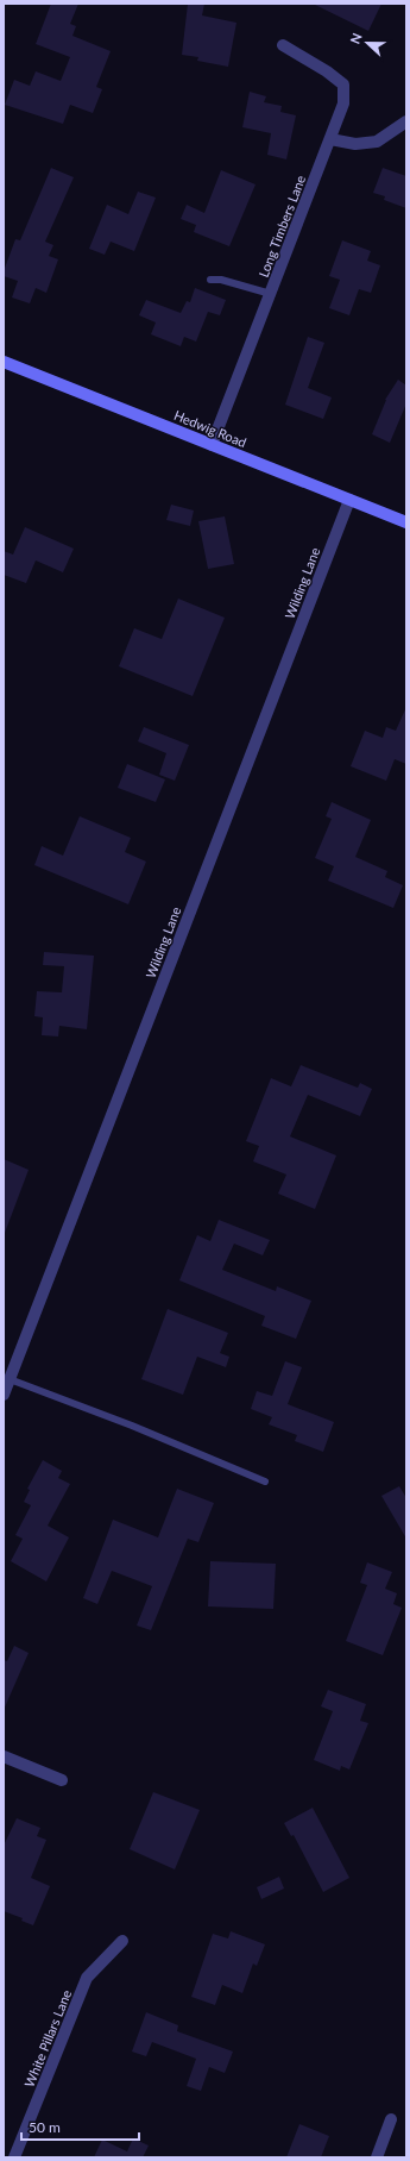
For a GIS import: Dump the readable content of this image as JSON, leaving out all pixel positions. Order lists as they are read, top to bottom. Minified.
{"streets":{"street":["Long Timbers Lane","Hedwig Road","Wilding Lane","White Pillars Lane"]},"crossings":[["Long Timbers Lane","Hedwig Road"],["Hedwig Road","Wilding Lane"]],"scale_bar":"50 m","north":"left"}
